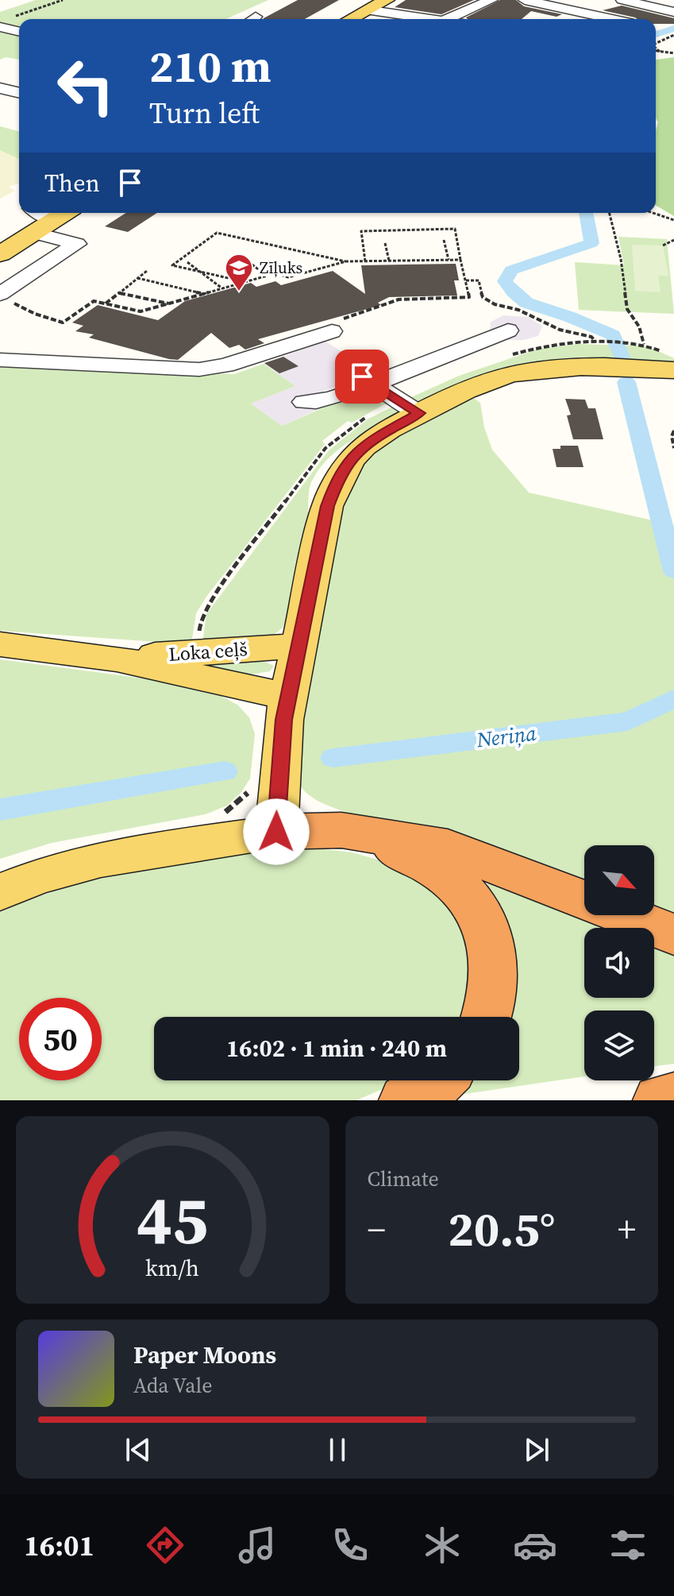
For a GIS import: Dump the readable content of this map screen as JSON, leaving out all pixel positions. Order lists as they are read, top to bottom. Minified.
{"streets":{"main road":["Loka ceļš"]},"water":["Neriņa"],"places":{"school or university":["Zīļuks"]},"north":"bottom right","page":{"turn":["210 m","Turn left"],"then":"Then","limit":"50","trip":"16:02 · 1 min · 240 m","tile":"Climate","heat":["−","20.5°","+"],"song":["Paper Moons","Ada Vale"],"tabs":"16:01","gauge":["45","km/h"]}}
